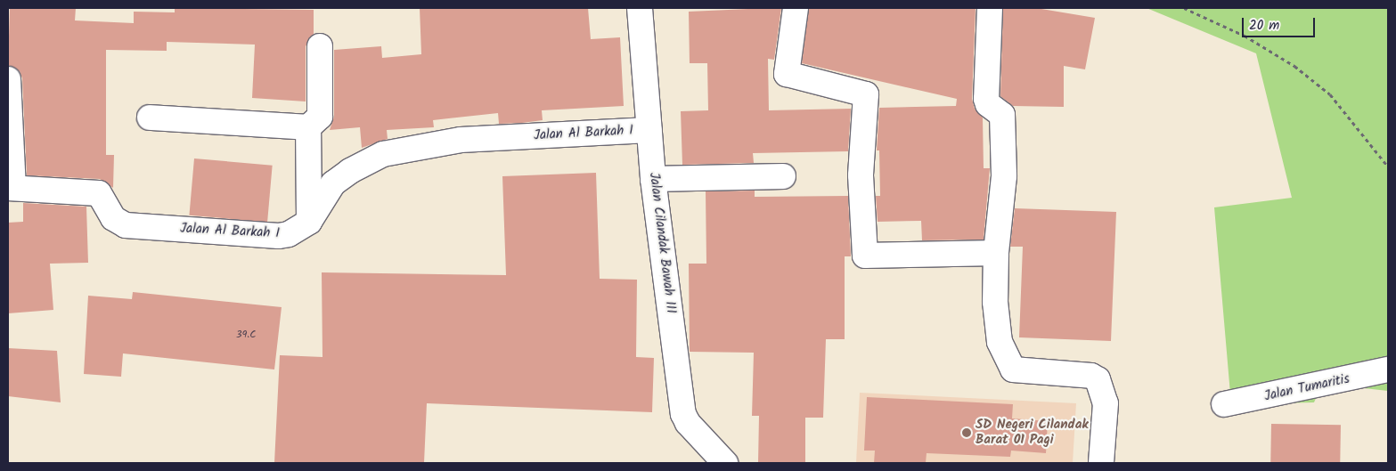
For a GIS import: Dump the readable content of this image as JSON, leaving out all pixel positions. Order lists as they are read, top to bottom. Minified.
{"streets":{"street":["Jalan Al Barkah I","Jalan Cilandak Bawah III","Jalan Tumaritis"]},"crossings":[["Jalan Al Barkah I","Jalan Cilandak Bawah III"]],"places":["SD Negeri Cilandak Barat 01 Pagi"],"house_numbers":["39.C"],"scale_bar":"20 m"}
